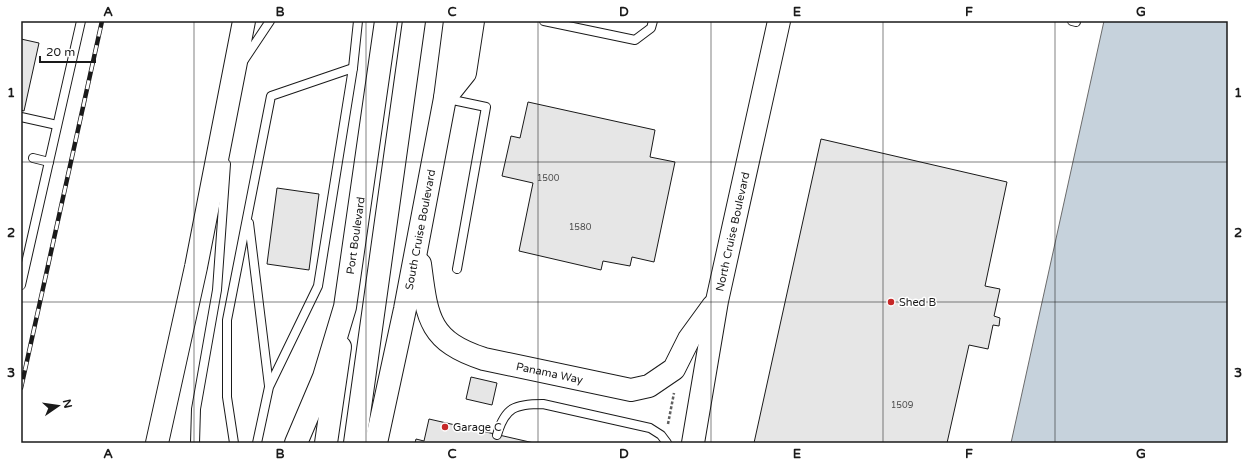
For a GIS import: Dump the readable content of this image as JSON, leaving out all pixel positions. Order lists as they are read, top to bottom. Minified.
{"streets":{"main road":["South Cruise Boulevard","North Cruise Boulevard","Port Boulevard","Panama Way"]},"crossings":[["South Cruise Boulevard","Panama Way"],["North Cruise Boulevard","Panama Way"]],"places":["Shed B","Garage C"],"house_numbers":["1500","1580","1509"],"scale_bar":"20 m","north":"right","grid":{"columns":["A","B","C","D","E","F","G"],"rows":["1","2","3"]}}
